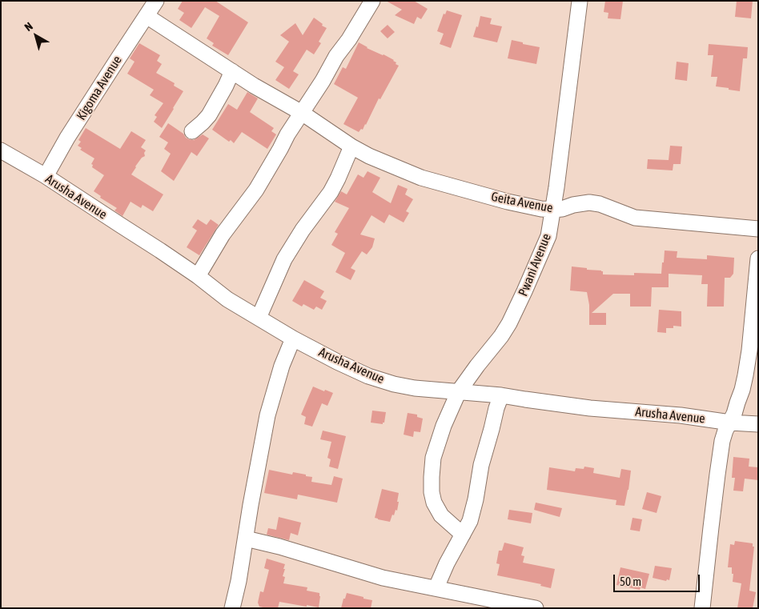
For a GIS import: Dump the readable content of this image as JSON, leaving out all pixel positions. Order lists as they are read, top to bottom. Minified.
{"streets":{"street":["Kigoma Avenue","Arusha Avenue","Geita Avenue","Pwani Avenue"]},"crossings":[["Kigoma Avenue","Arusha Avenue"],["Kigoma Avenue","Geita Avenue"],["Arusha Avenue","Pwani Avenue"],["Geita Avenue","Pwani Avenue"]],"scale_bar":"50 m","north":"top left"}
